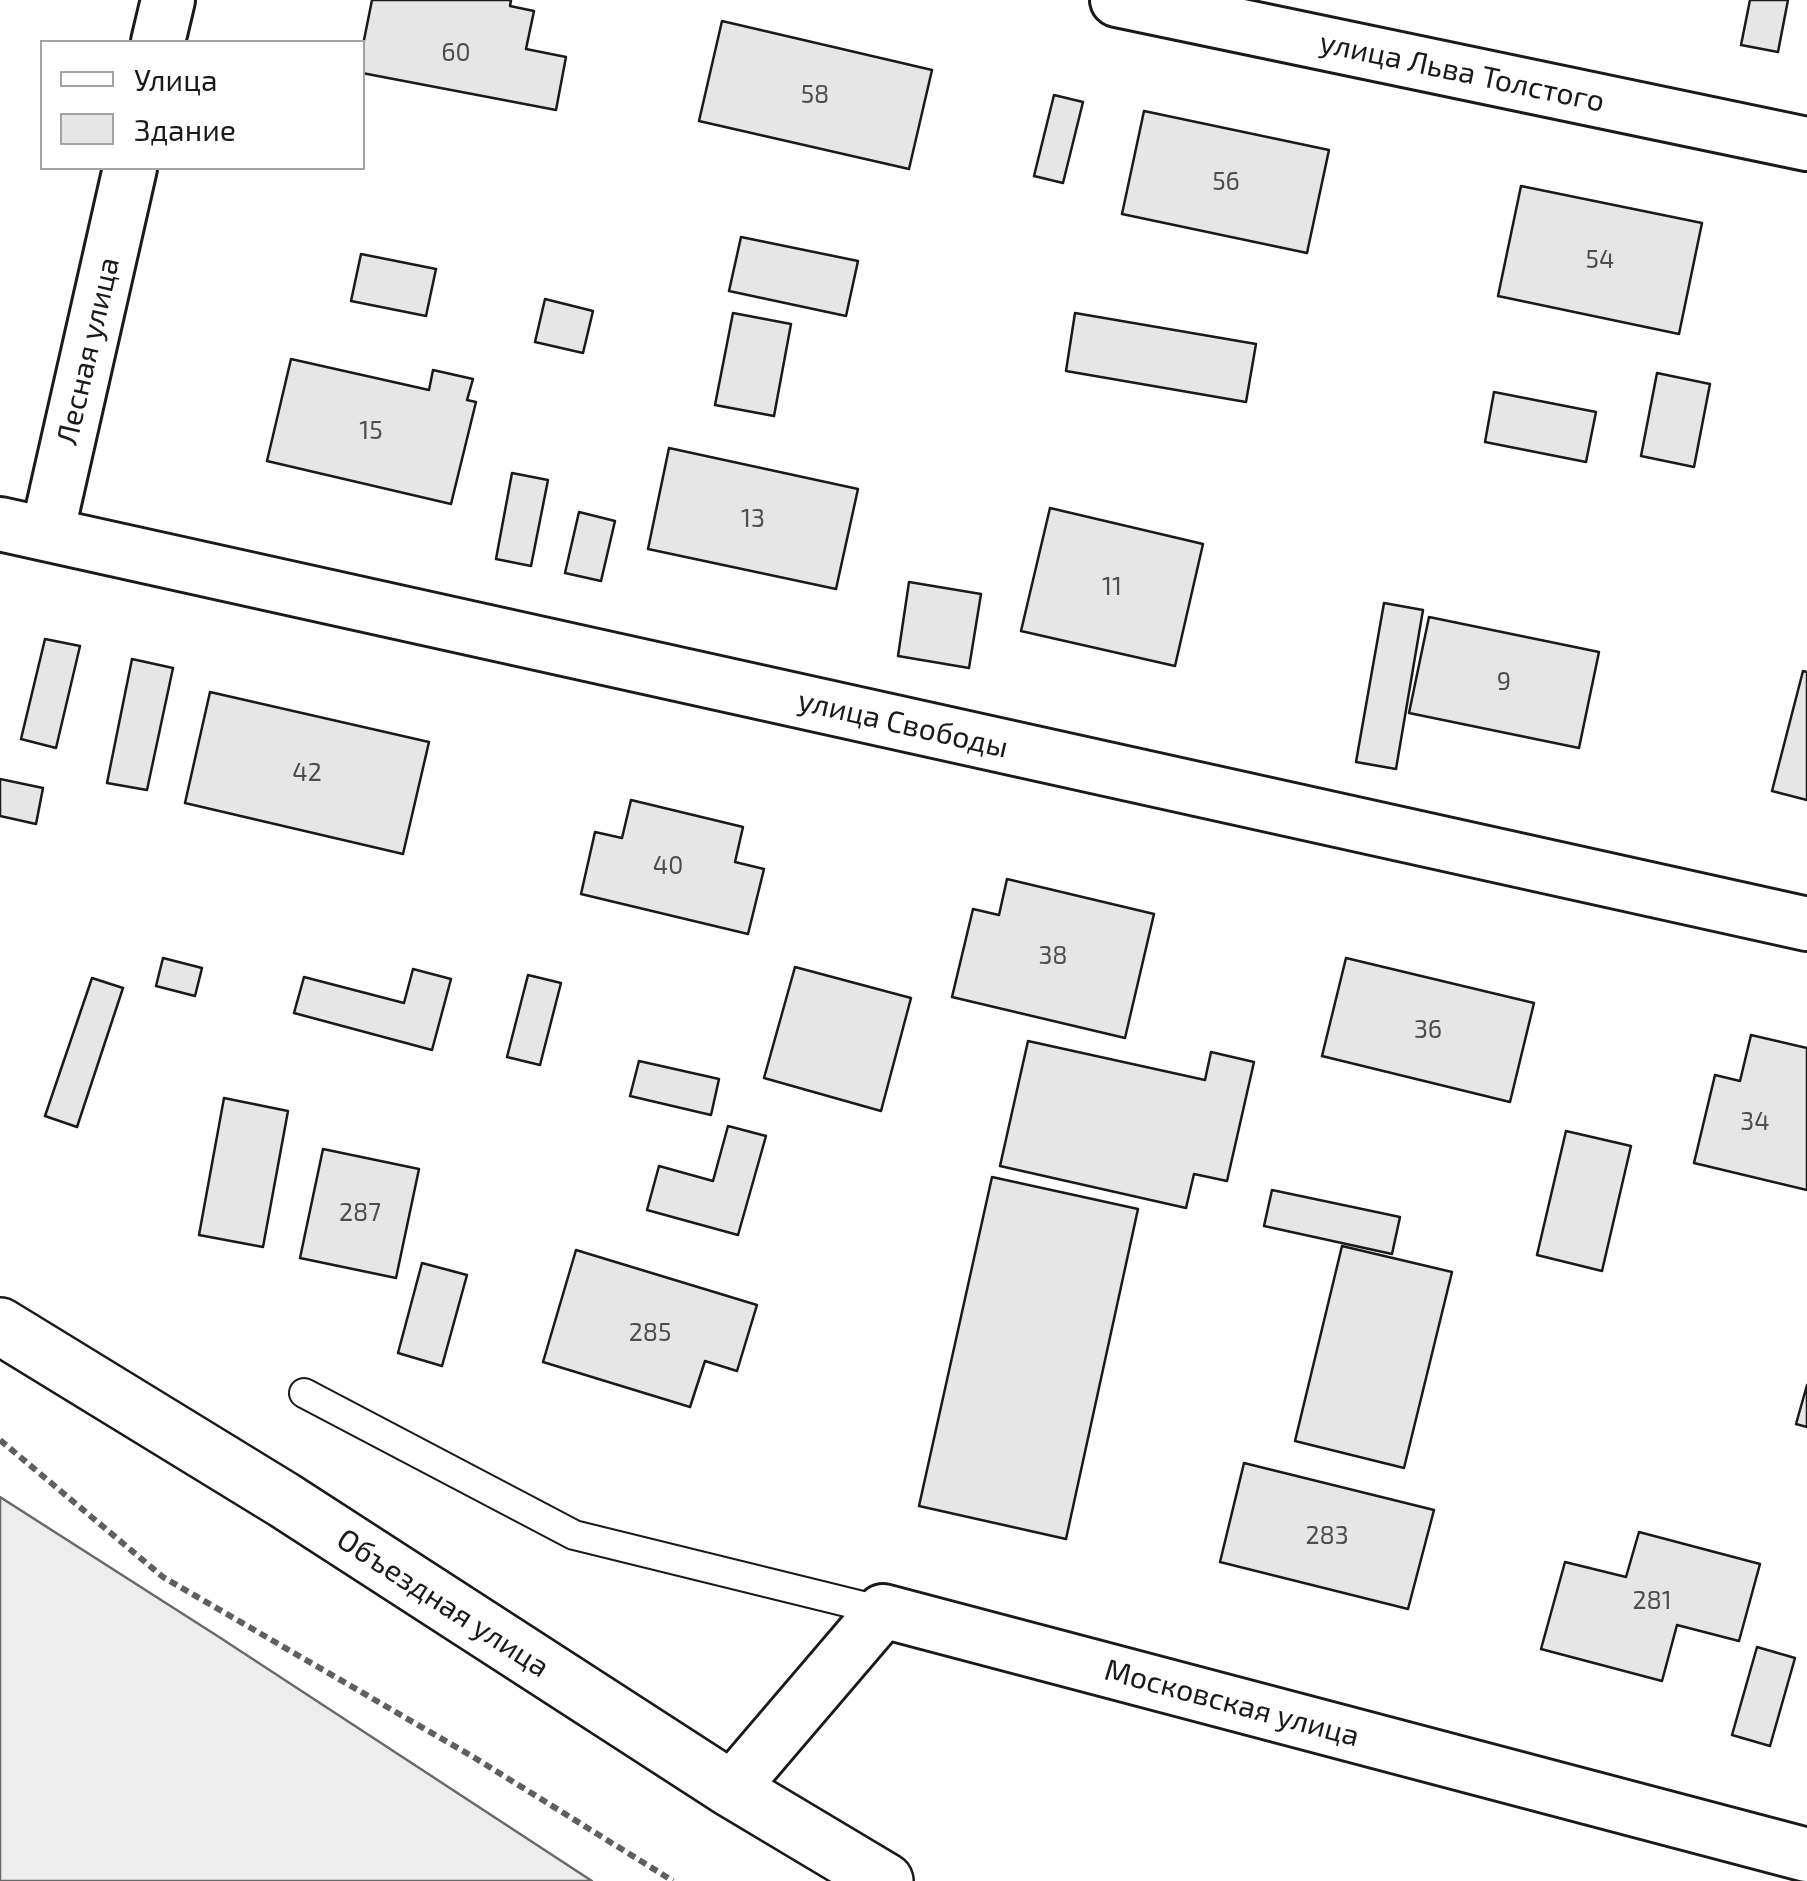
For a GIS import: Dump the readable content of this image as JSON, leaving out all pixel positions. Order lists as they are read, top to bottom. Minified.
{"streets":{"street":["улица Льва Толстого","Лесная улица","улица Свободы","Объездная улица","Московская улица"]},"crossings":[["Лесная улица","улица Свободы"]],"house_numbers":["60","58","56","54","15","13","11","9","42","40","38","36","34","287","285","283","281"],"legend":["Улица","Здание"]}
